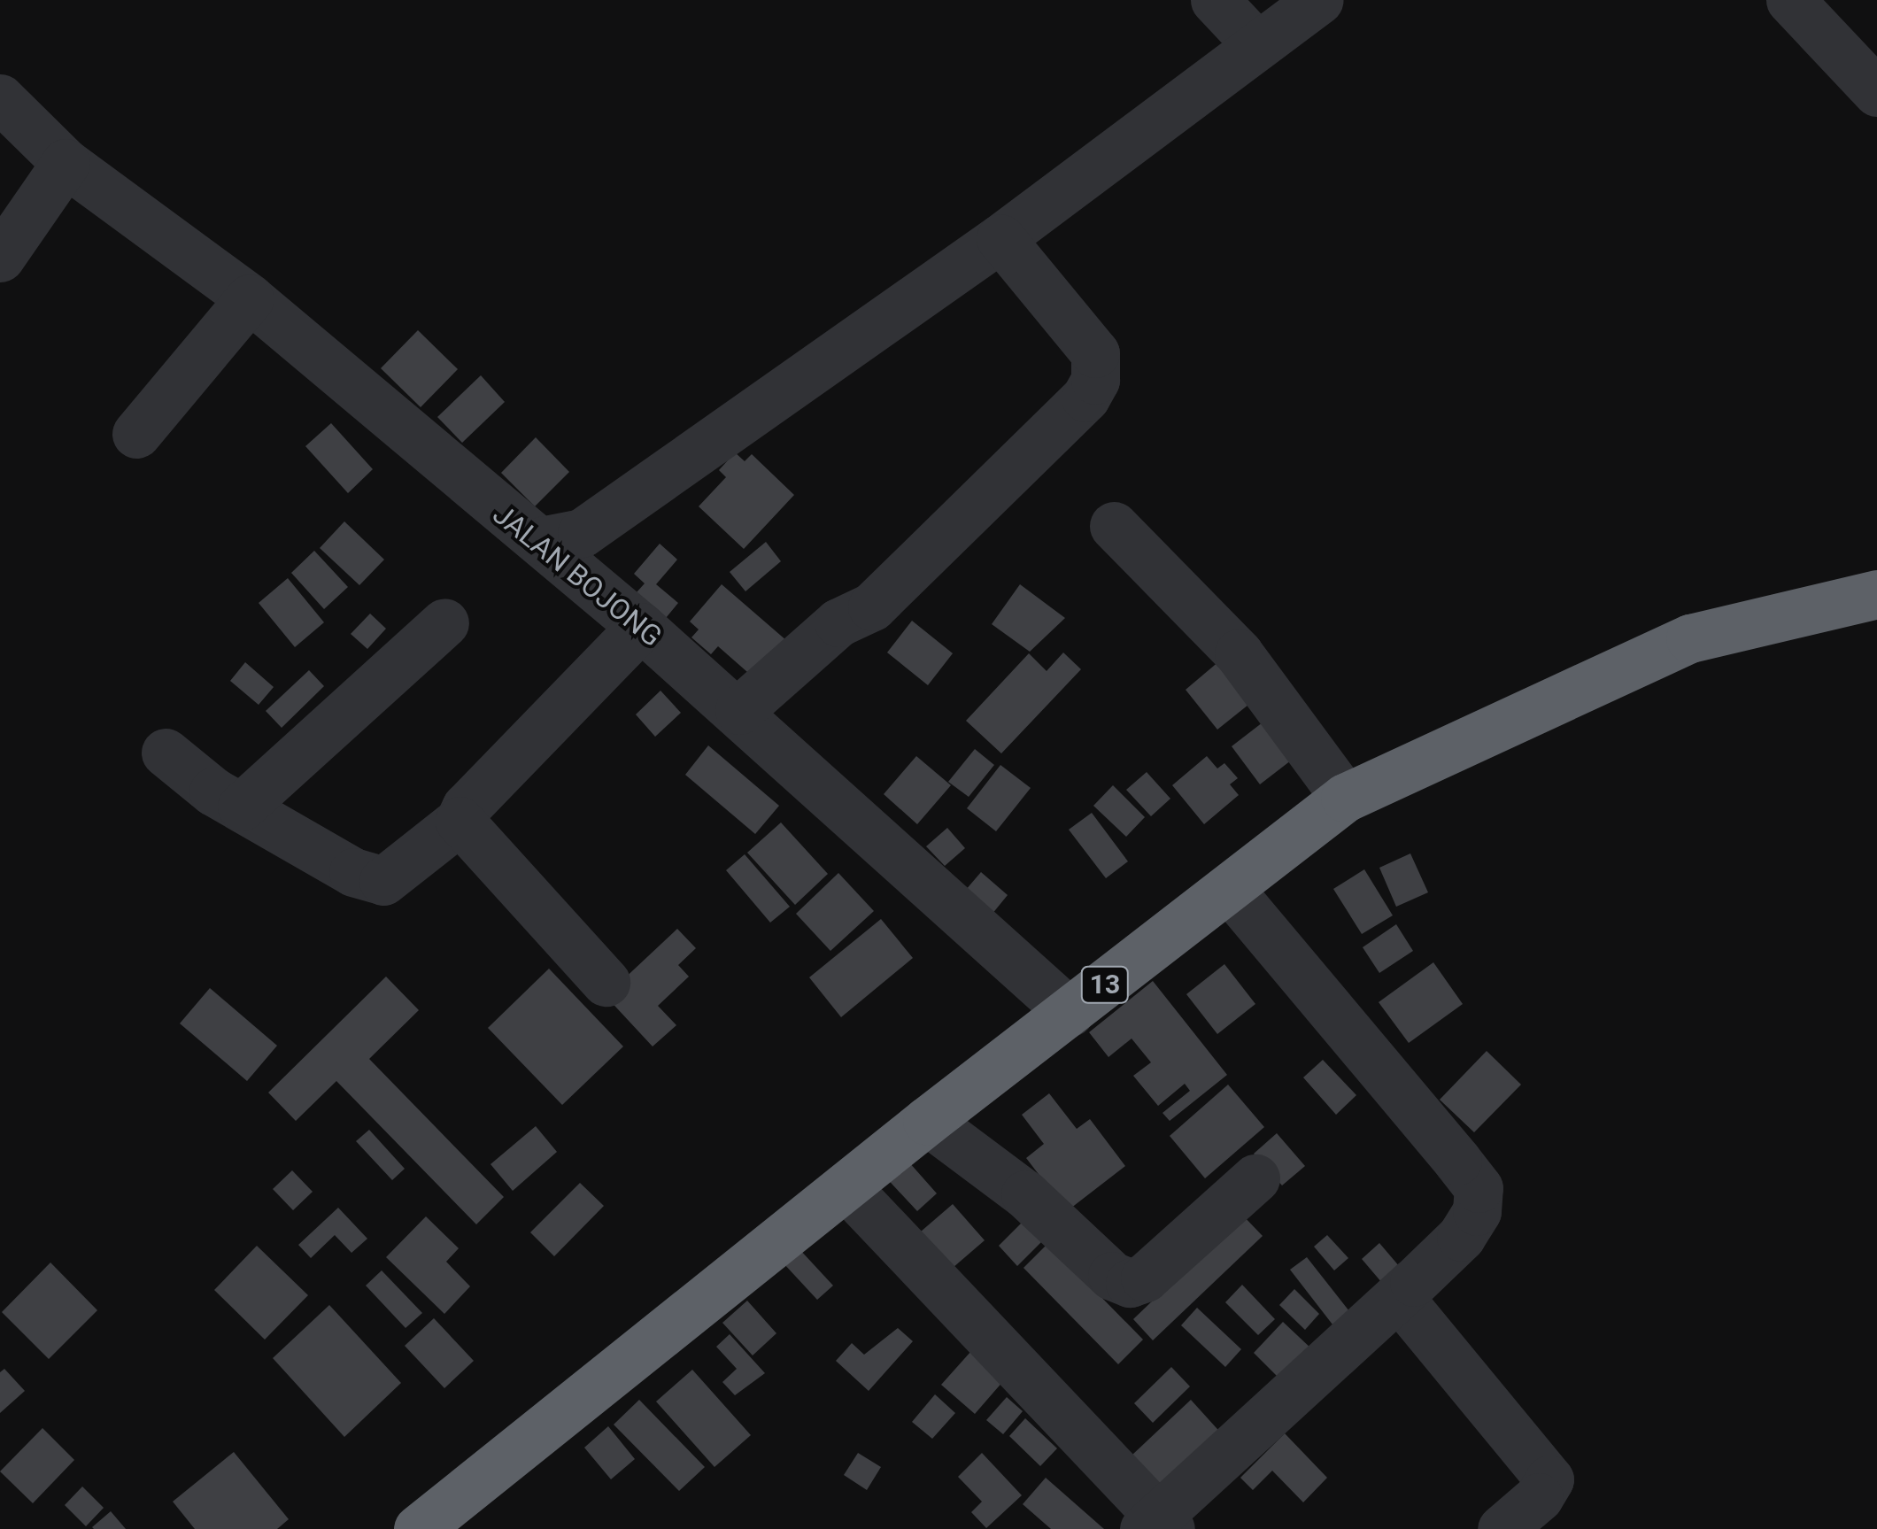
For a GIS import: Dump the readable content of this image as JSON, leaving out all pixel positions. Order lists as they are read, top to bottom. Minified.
{"streets":{"highway":["13"],"street":["JALAN BOJONG"]},"crossings":[["JALAN BOJONG","13"]]}
